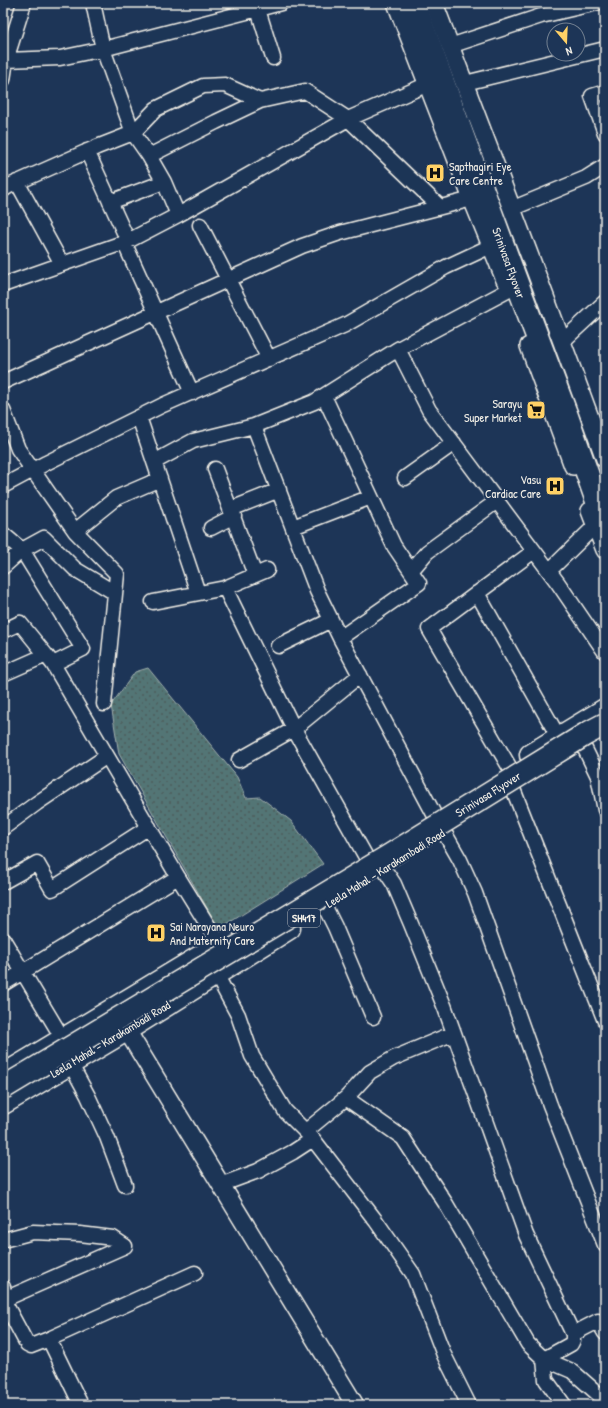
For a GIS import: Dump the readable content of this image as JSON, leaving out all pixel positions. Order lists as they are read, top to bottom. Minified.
{"streets":{"main road":["Srinivasa Flyover","Leela Mahal - Karakambadi Road","SH417"]},"places":{"hospital":["Sapthagiri Eye Care Centre","Vasu Cardiac Care","Sai Narayana Neuro And Maternity Care"],"supermarket":["Sarayu Super Market"]},"north":"bottom"}
